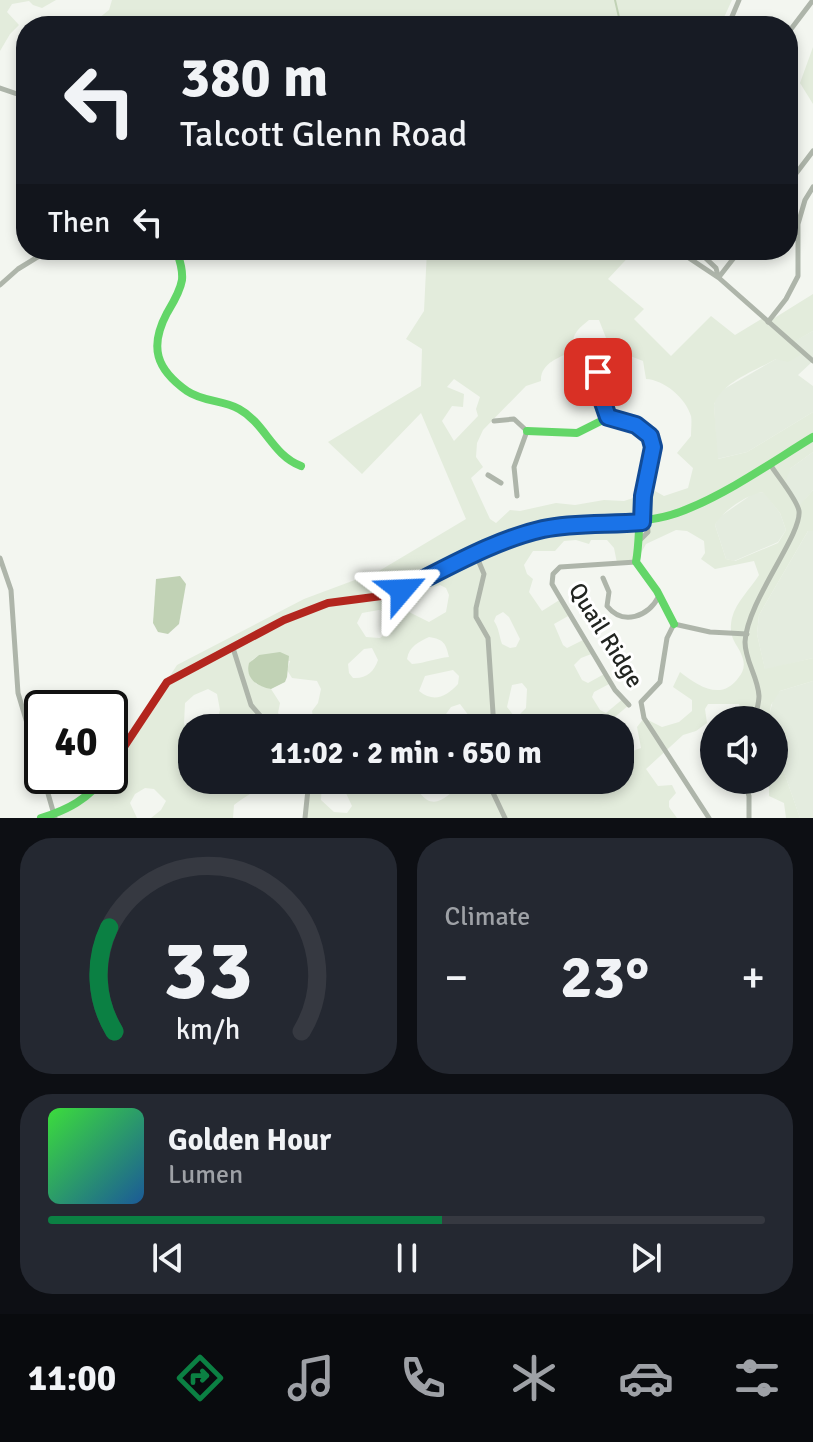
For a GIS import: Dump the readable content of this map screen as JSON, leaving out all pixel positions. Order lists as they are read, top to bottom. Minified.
{"streets":{"street":["Quail Ridge"]},"page":{"turn":["380 m","Talcott Glenn Road"],"then":"Then","limit":"40","trip":"11:02 · 2 min · 650 m","tile":"Climate","heat":["−","23°","+"],"song":["Golden Hour","Lumen"],"tabs":"11:00","gauge":["33","km/h"]}}
